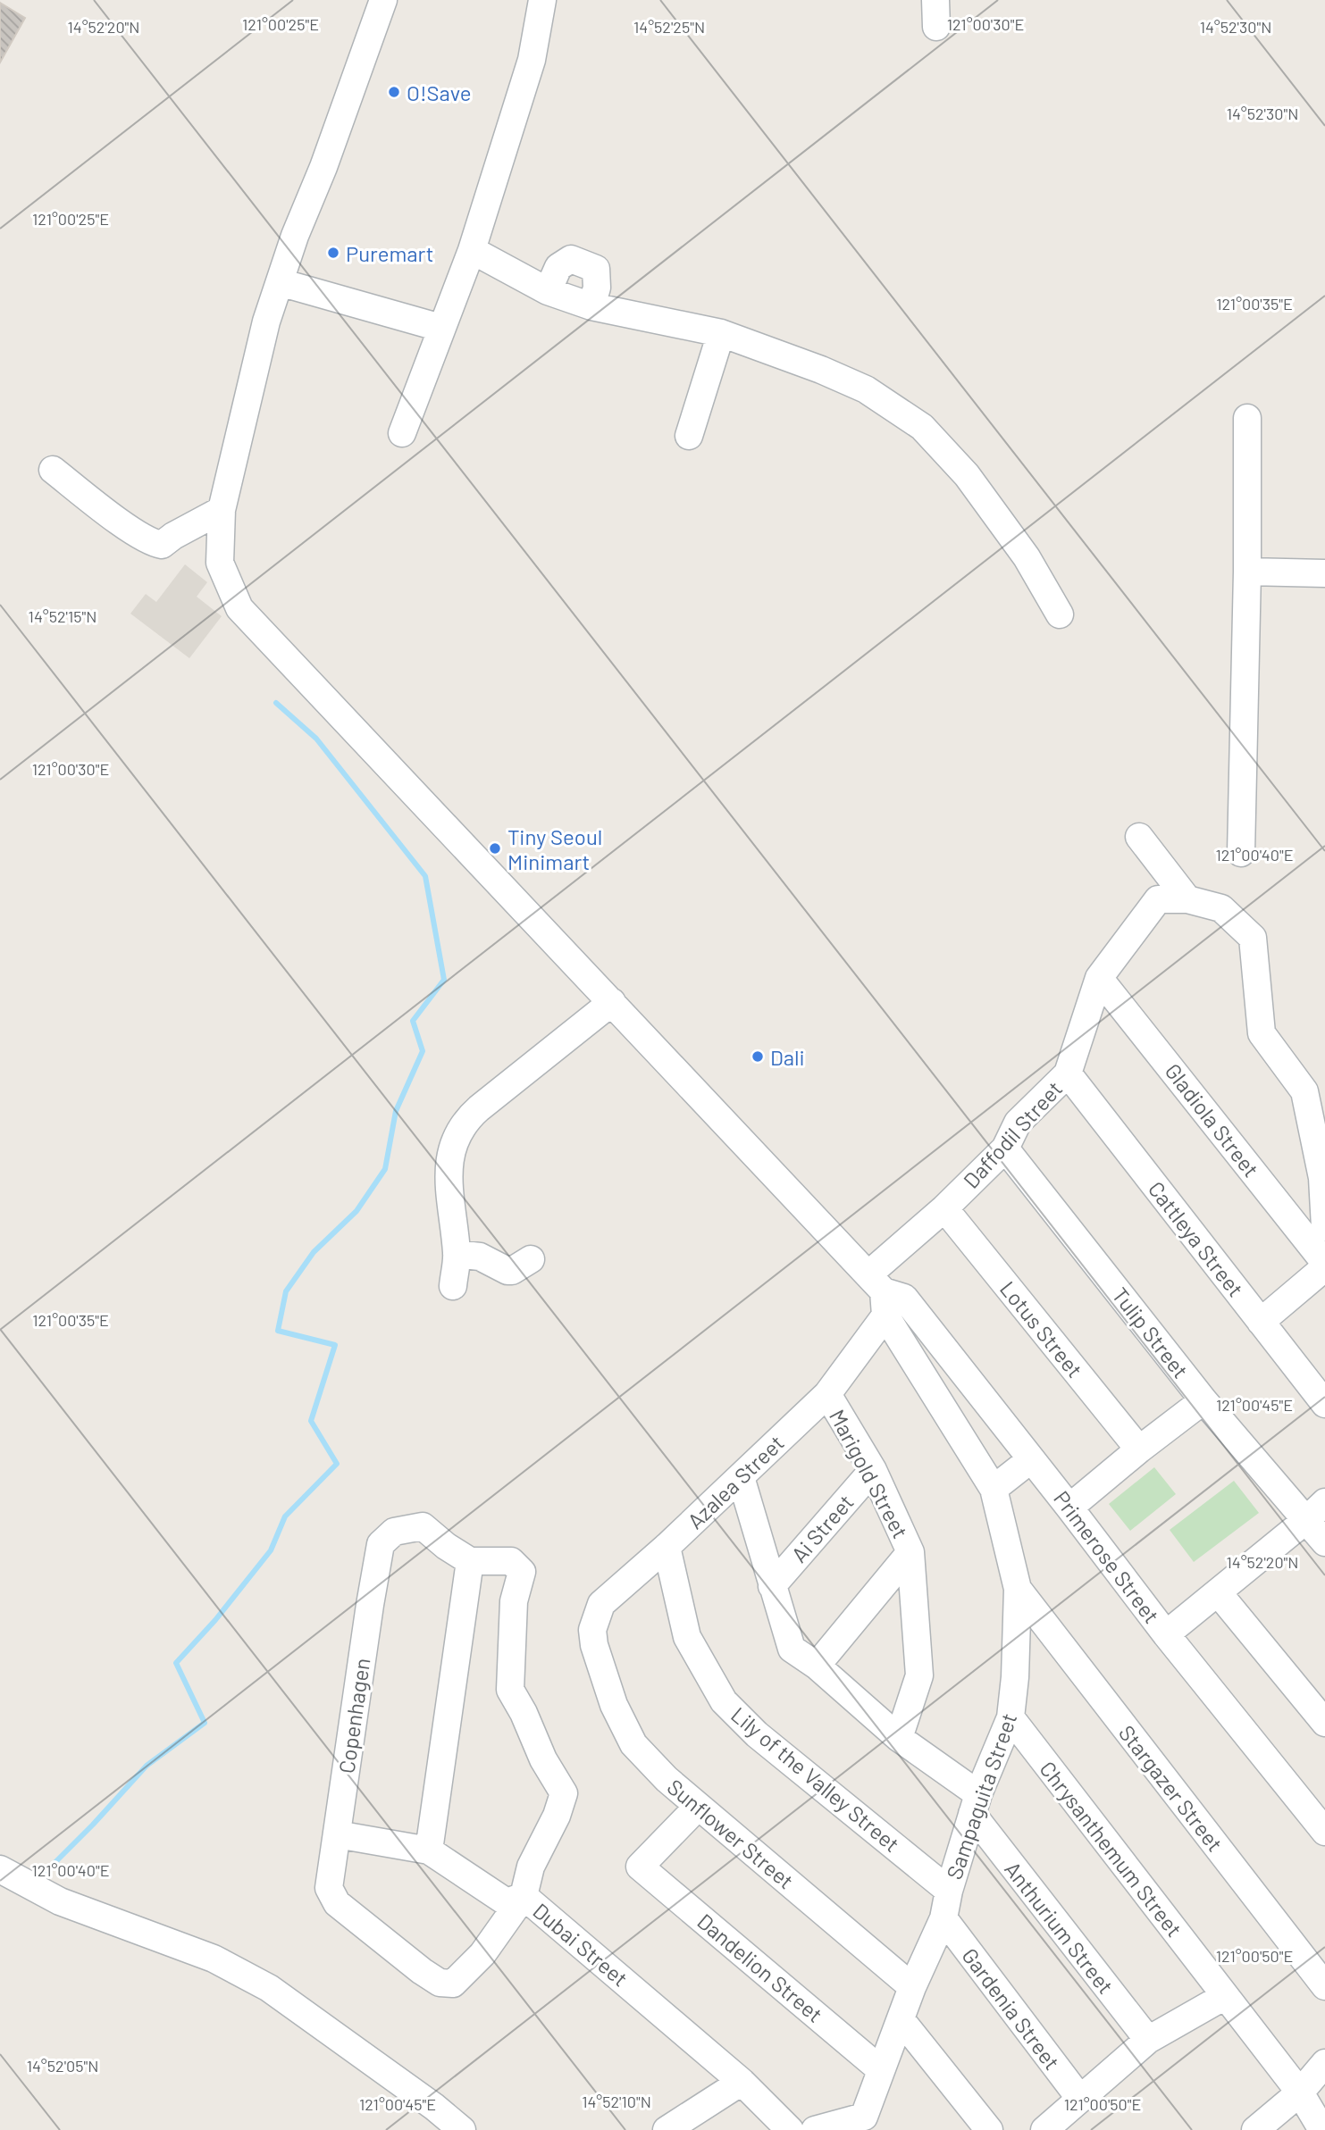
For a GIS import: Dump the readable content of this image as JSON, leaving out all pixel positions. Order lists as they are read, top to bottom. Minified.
{"streets":{"street":["Gladiola Street","Daffodil Street","Cattleya Street","Lotus Street","Tulip Street","Marigold Street","Azalea Street","Ai Street","Primerose Street","Copenhagen","Lily of the Valley Street","Stargazer Street","Sampaguita Street","Sunflower Street","Chrysanthemum Street","Anthurium Street","Dubai Street","Dandelion Street","Gardenia Street"]},"crossings":[["Gladiola Street","Daffodil Street"],["Daffodil Street","Cattleya Street"],["Daffodil Street","Lotus Street"],["Daffodil Street","Tulip Street"],["Daffodil Street","Azalea Street"],["Daffodil Street","Primerose Street"],["Daffodil Street","Sampaguita Street"],["Marigold Street","Azalea Street"],["Marigold Street","Ai Street"],["Marigold Street","Anthurium Street"],["Azalea Street","Primerose Street"],["Azalea Street","Lily of the Valley Street"],["Azalea Street","Sampaguita Street"],["Azalea Street","Sunflower Street"],["Azalea Street","Anthurium Street"],["Ai Street","Anthurium Street"],["Primerose Street","Sampaguita Street"],["Copenhagen","Dubai Street"],["Lily of the Valley Street","Sampaguita Street"],["Stargazer Street","Sampaguita Street"],["Sampaguita Street","Sunflower Street"],["Sampaguita Street","Chrysanthemum Street"],["Sampaguita Street","Anthurium Street"],["Sampaguita Street","Dandelion Street"],["Sampaguita Street","Gardenia Street"],["Sunflower Street","Dandelion Street"]],"places":["O!Save","Puremart","Tiny Seoul Minimart","Dali"],"coordinates":["121°00'25\"E","121°00'30\"E","14°52'25\"N","14°52'30\"N","14°52'20\"N","121°00'35\"E","14°52'15\"N","121°00'40\"E","121°00'45\"E","121°00'50\"E","14°52'05\"N","14°52'10\"N"]}
